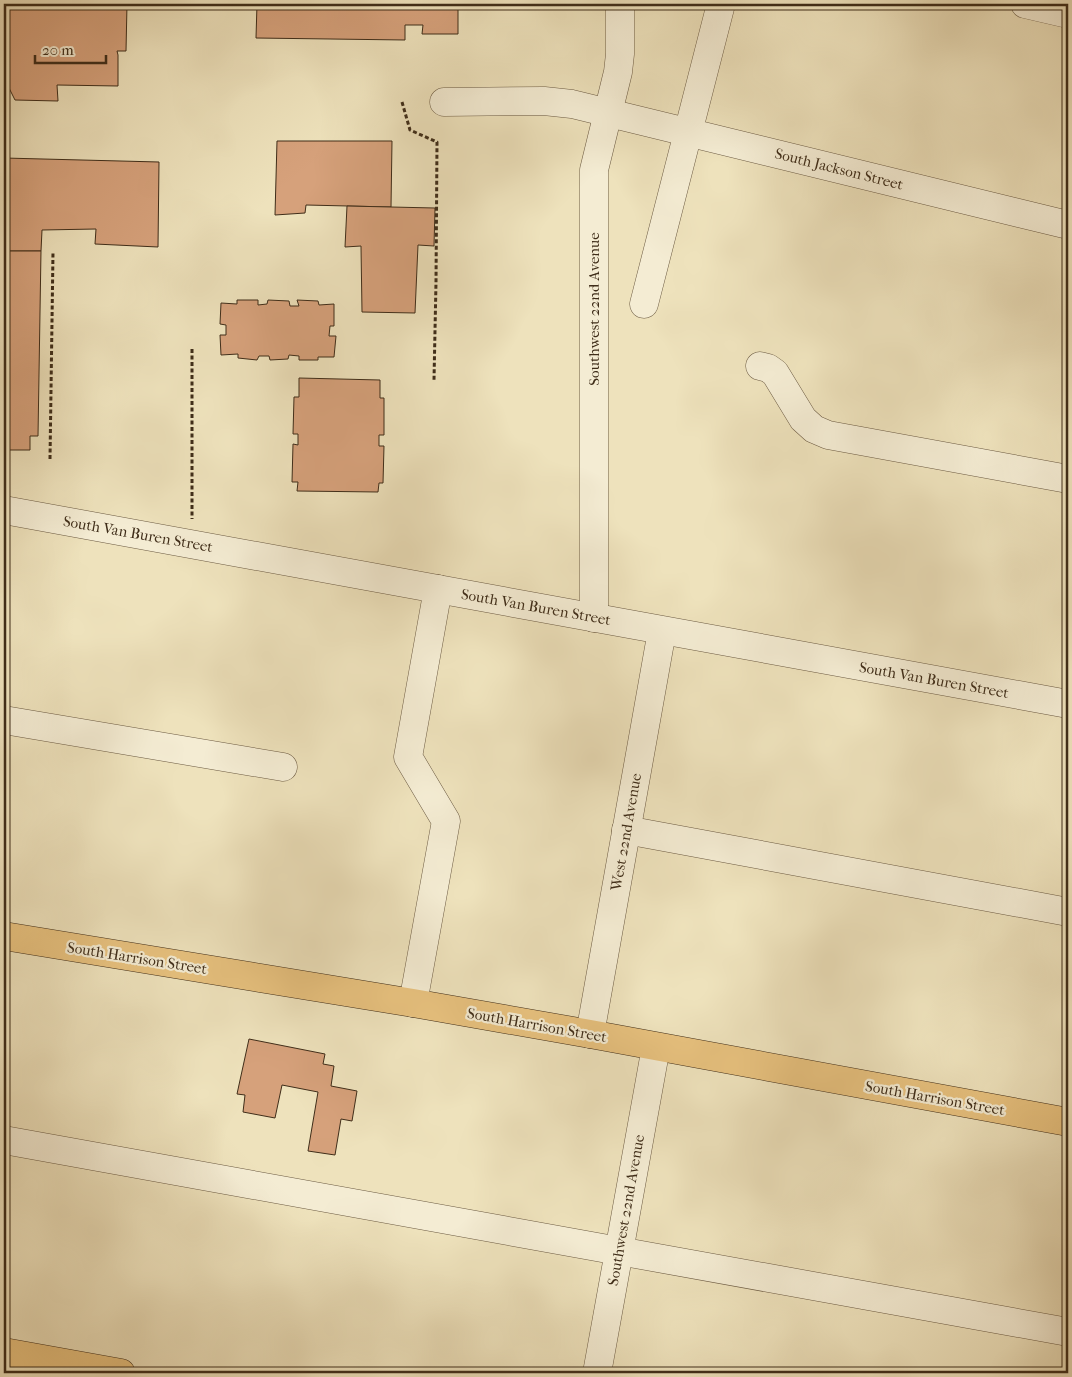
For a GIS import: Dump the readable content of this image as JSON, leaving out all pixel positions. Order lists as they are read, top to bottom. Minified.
{"streets":{"main road":["South Harrison Street"],"street":["South Jackson Street","Southwest 22nd Avenue","South Van Buren Street","West 22nd Avenue"]},"crossings":[["South Jackson Street","Southwest 22nd Avenue"],["Southwest 22nd Avenue","South Van Buren Street"],["Southwest 22nd Avenue","South Harrison Street"],["South Van Buren Street","West 22nd Avenue"],["West 22nd Avenue","South Harrison Street"]],"scale_bar":"20 m"}
